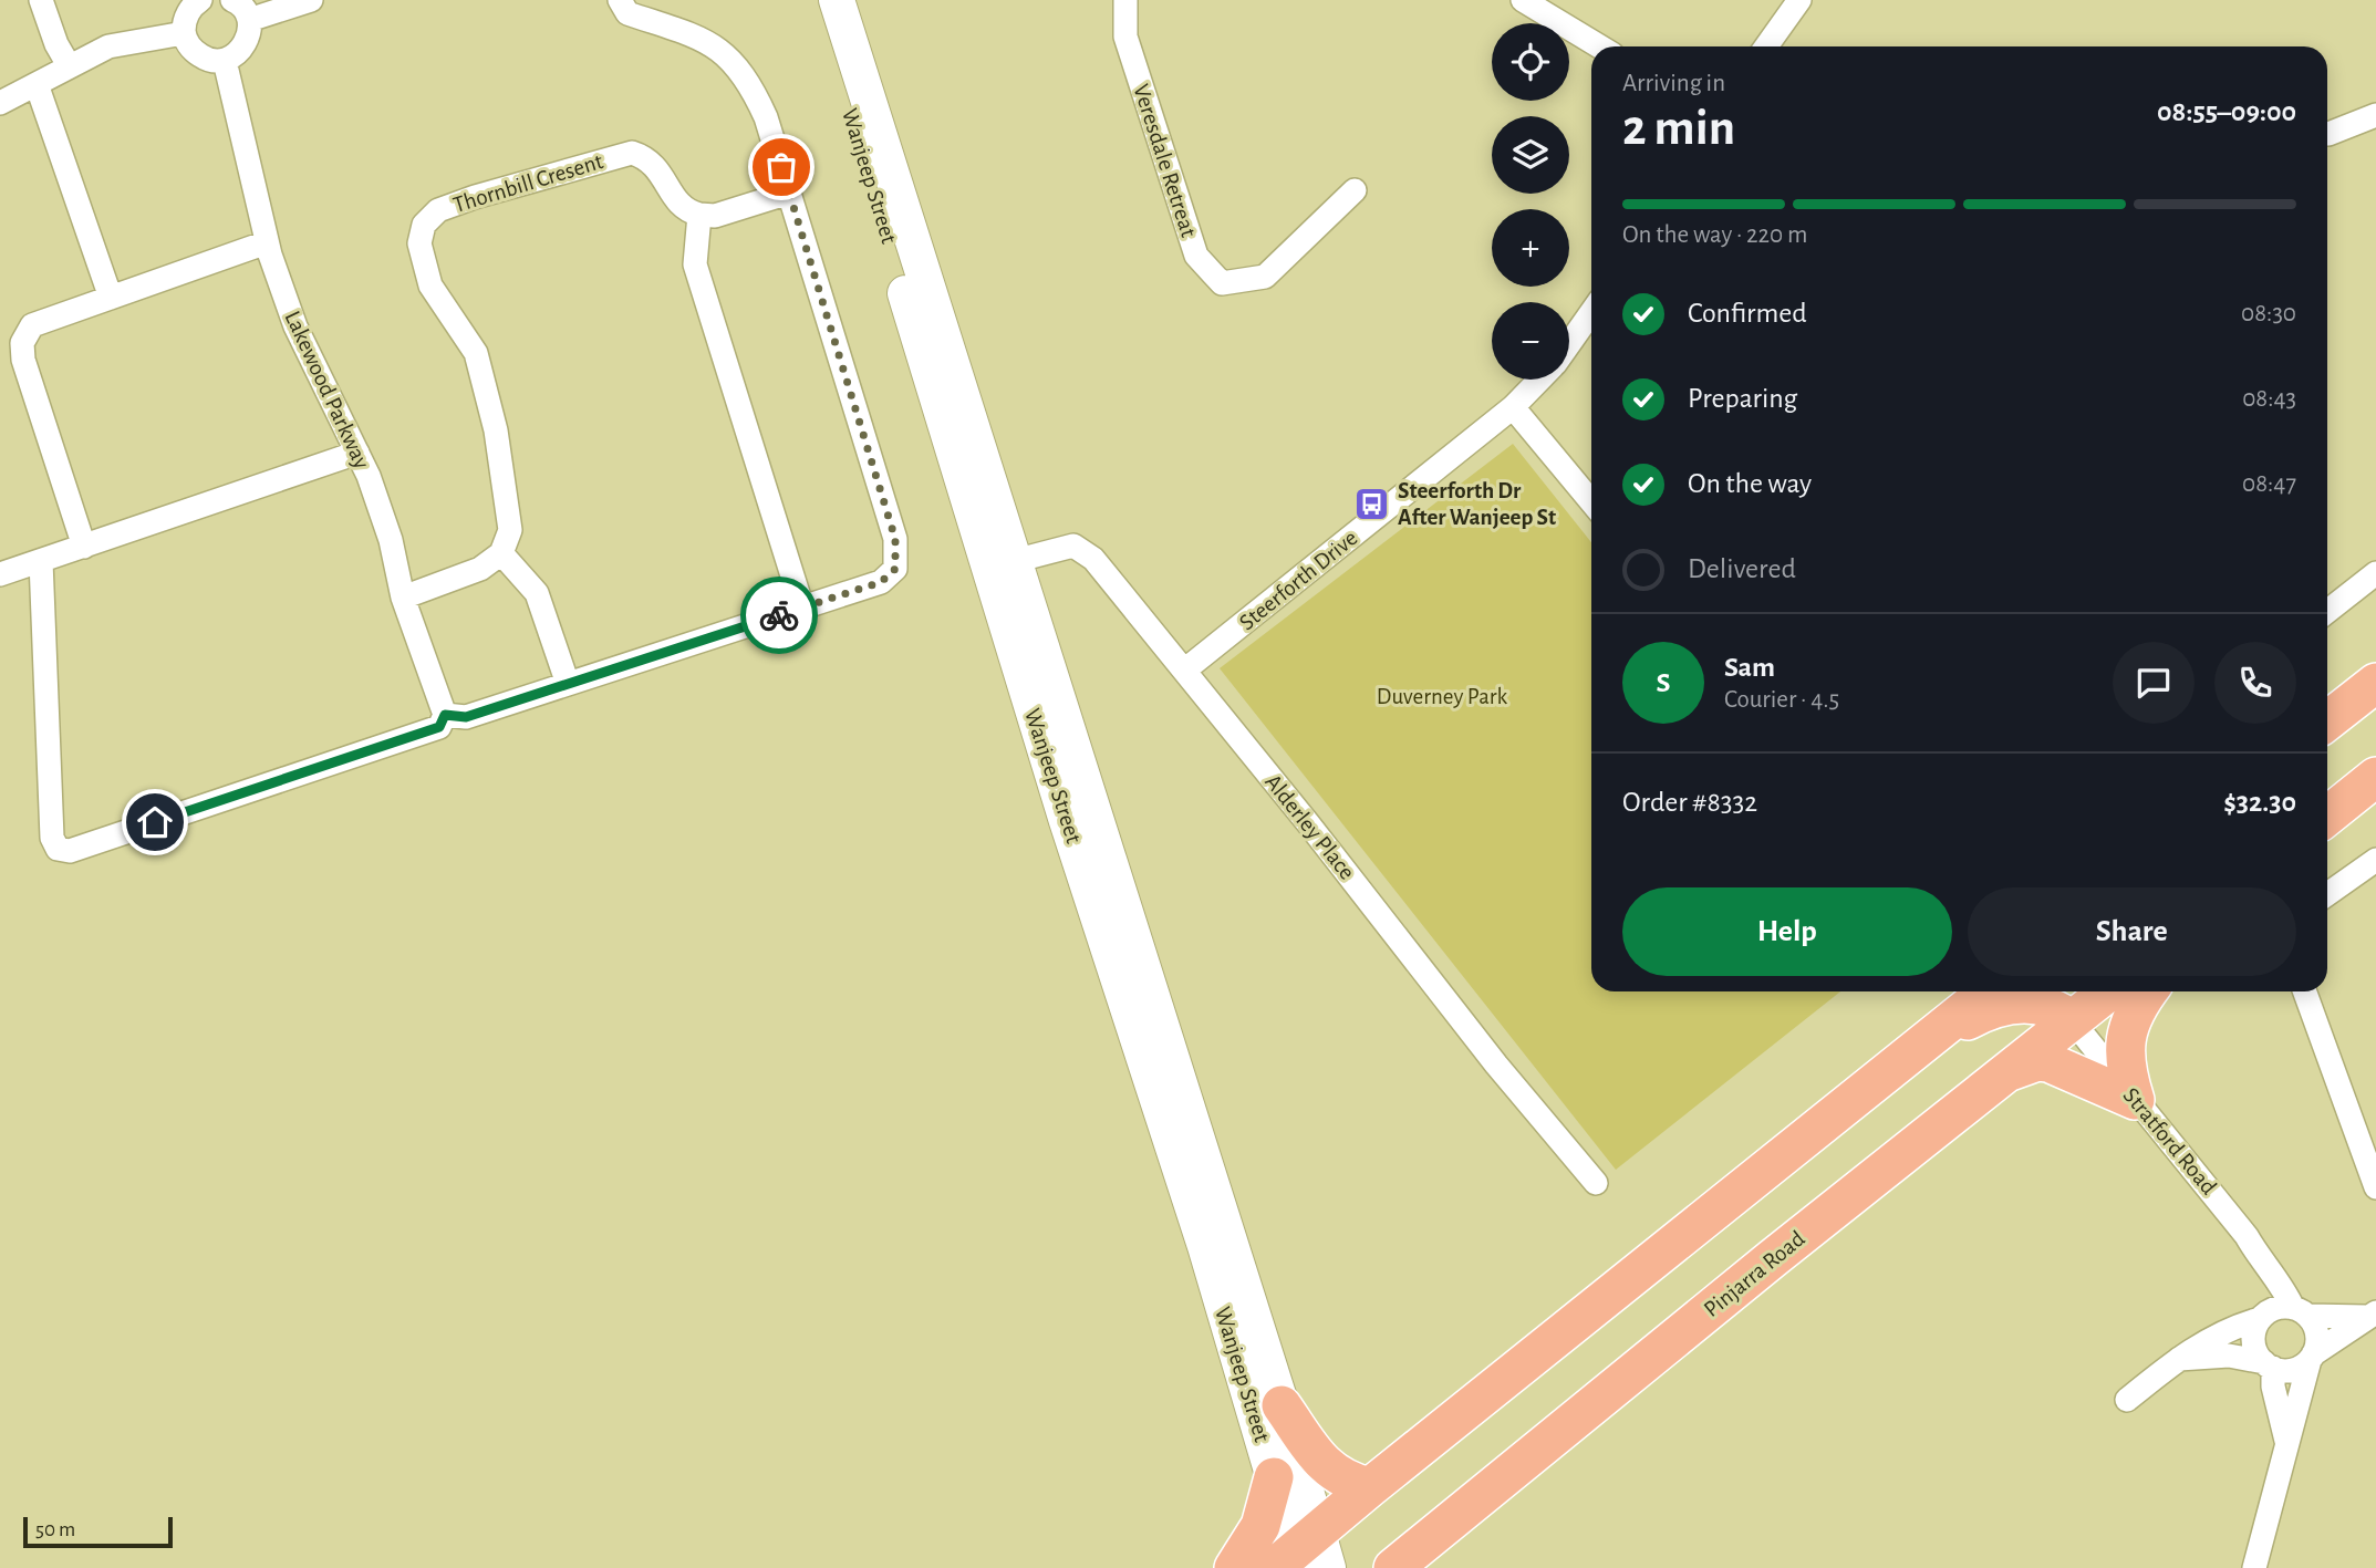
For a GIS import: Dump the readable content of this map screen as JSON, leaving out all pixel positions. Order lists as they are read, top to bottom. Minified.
{"streets":{"main road":["Wanjeep Street","Pinjarra Road"],"street":["Veresdale Retreat","Thornbill Cresent","Lakewood Parkway","Steerforth Drive","Alderley Place","Stratford Road"]},"crossings":[["Wanjeep Street","Alderley Place"],["Steerforth Drive","Alderley Place"],["Stratford Road","Pinjarra Road"]],"parks":["Duverney Park"],"places":{"bus stop":["Steerforth Dr After Wanjeep St"]},"scale_bar":"50 m","page":{"map_buttons":["+","−"],"heading":["2 min","Arriving in","08:55–09:00"],"panel":["Sam","Courier · 4.5","Order #8332","$32.30"],"bar":"On the way · 220 m","list":[["Confirmed","08:30"],["Preparing","08:43"],["On the way","08:47"],"Delivered"],"round":"S","buttons":["Help","Share"],"scale":"50 m"}}
